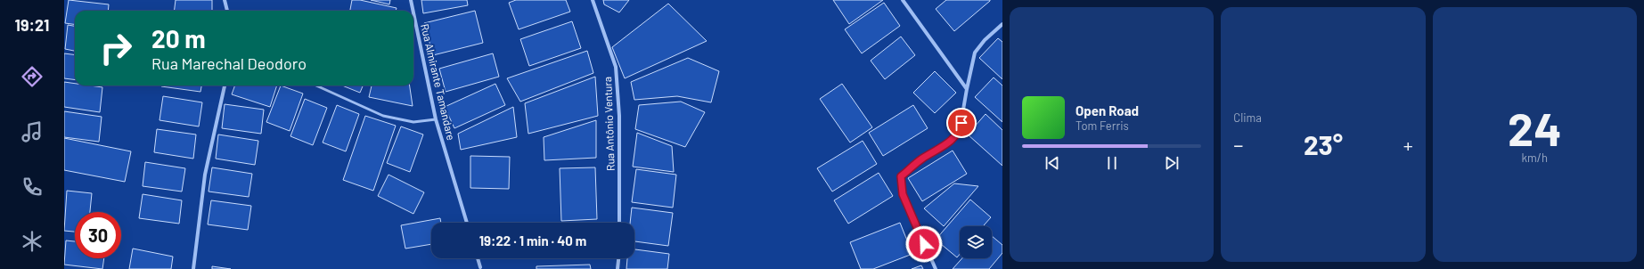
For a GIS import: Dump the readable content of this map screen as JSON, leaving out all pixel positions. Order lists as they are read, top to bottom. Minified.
{"streets":{"street":["Rua Almirante Tamandare","Rua Antônio Ventura"]},"page":{"tabs":"19:21","tile":["Clima",["24","km/h"]],"turn":["20 m","Rua Marechal Deodoro"],"song":["Open Road","Tom Ferris"],"heat":["−","23°","+"],"limit":"30","trip":"19:22 · 1 min · 40 m"}}
